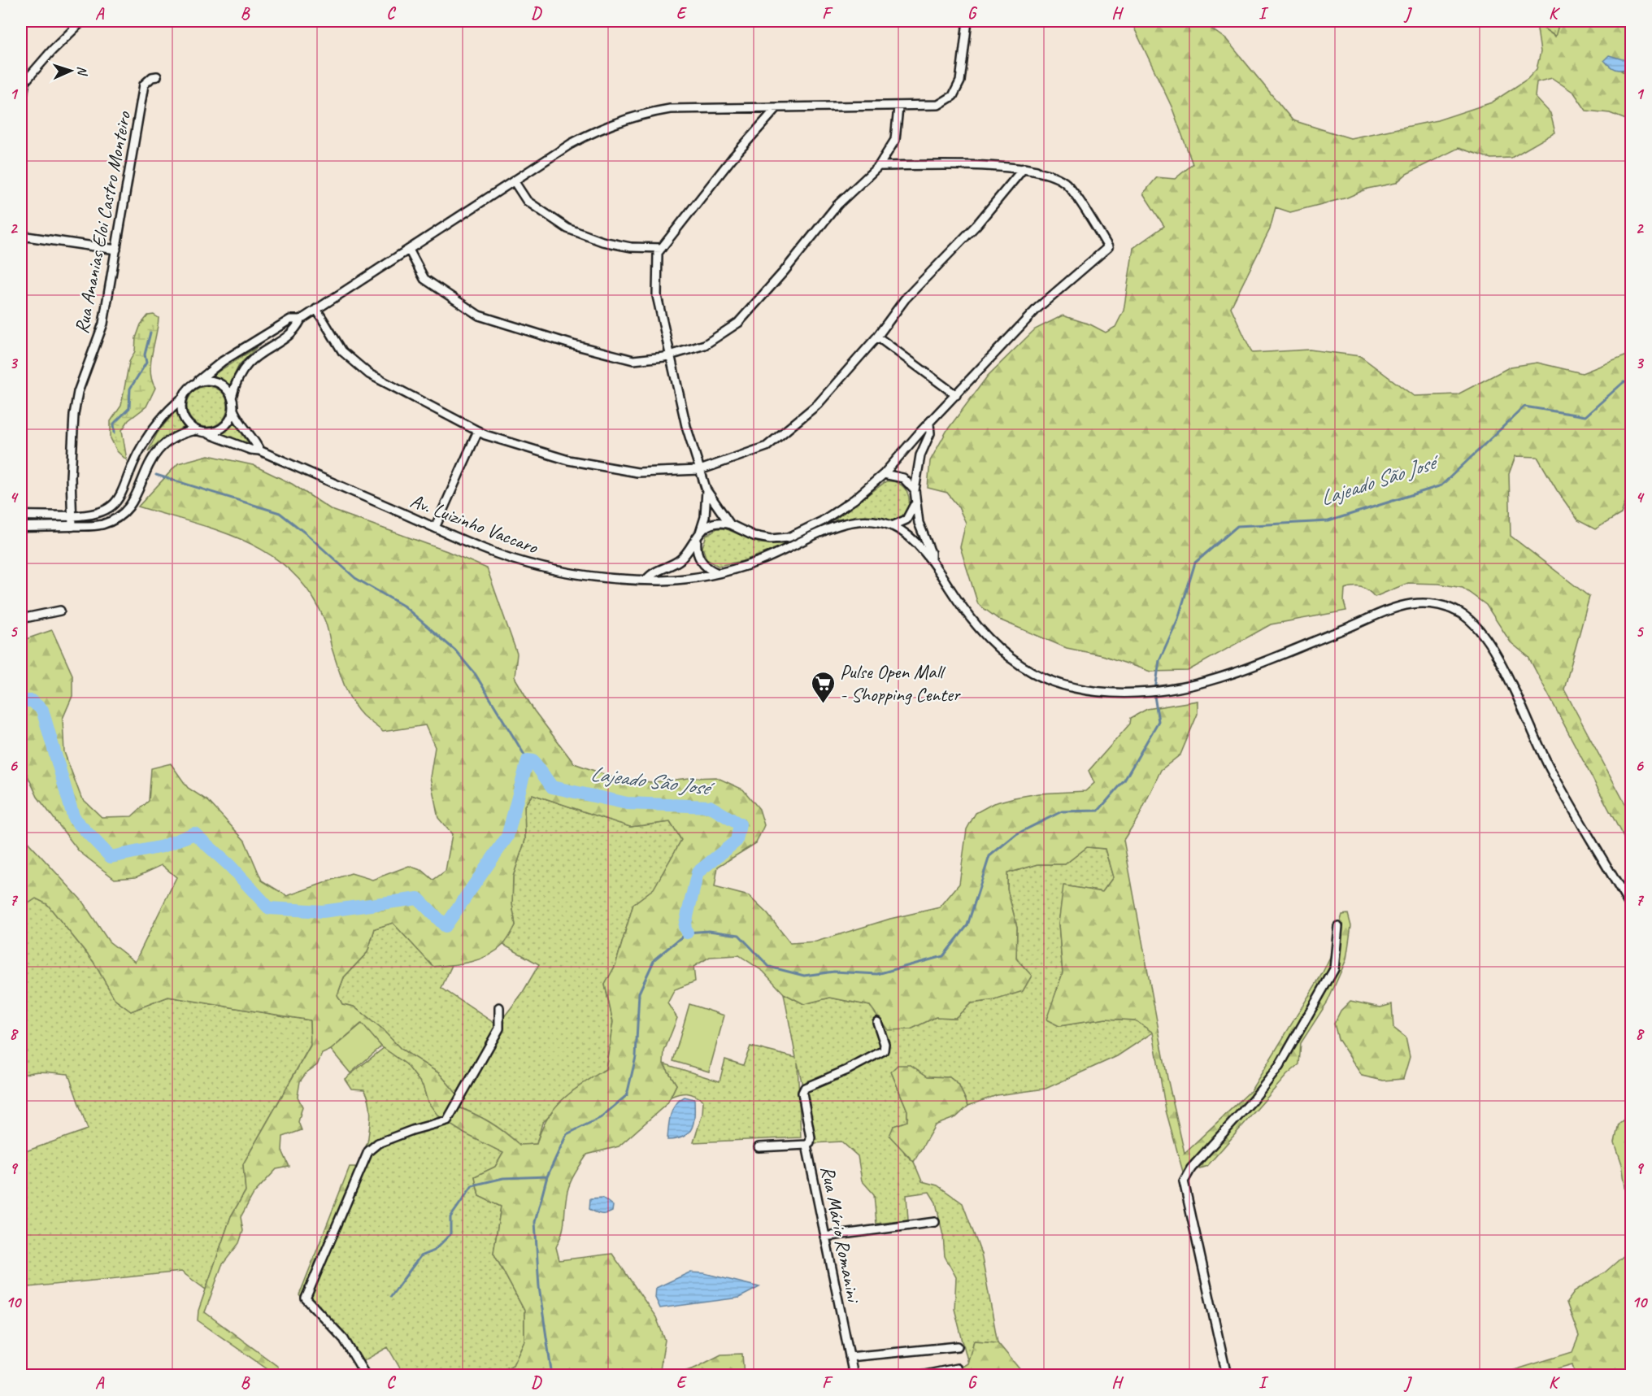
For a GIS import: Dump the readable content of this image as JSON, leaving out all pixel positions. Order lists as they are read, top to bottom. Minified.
{"streets":{"street":["Rua Ananias Eloi Castro Monteiro","Av. Luizinho Vaccaro","Rua Mário Romanini"]},"water":["Lajeado São José"],"places":{"supermarket":["Pulse Open Mall - Shopping Center"]},"north":"right","grid":{"columns":["A","B","C","D","E","F","G","H","I","J","K"],"rows":["1","2","3","4","5","6","7","8","9","10"]}}
